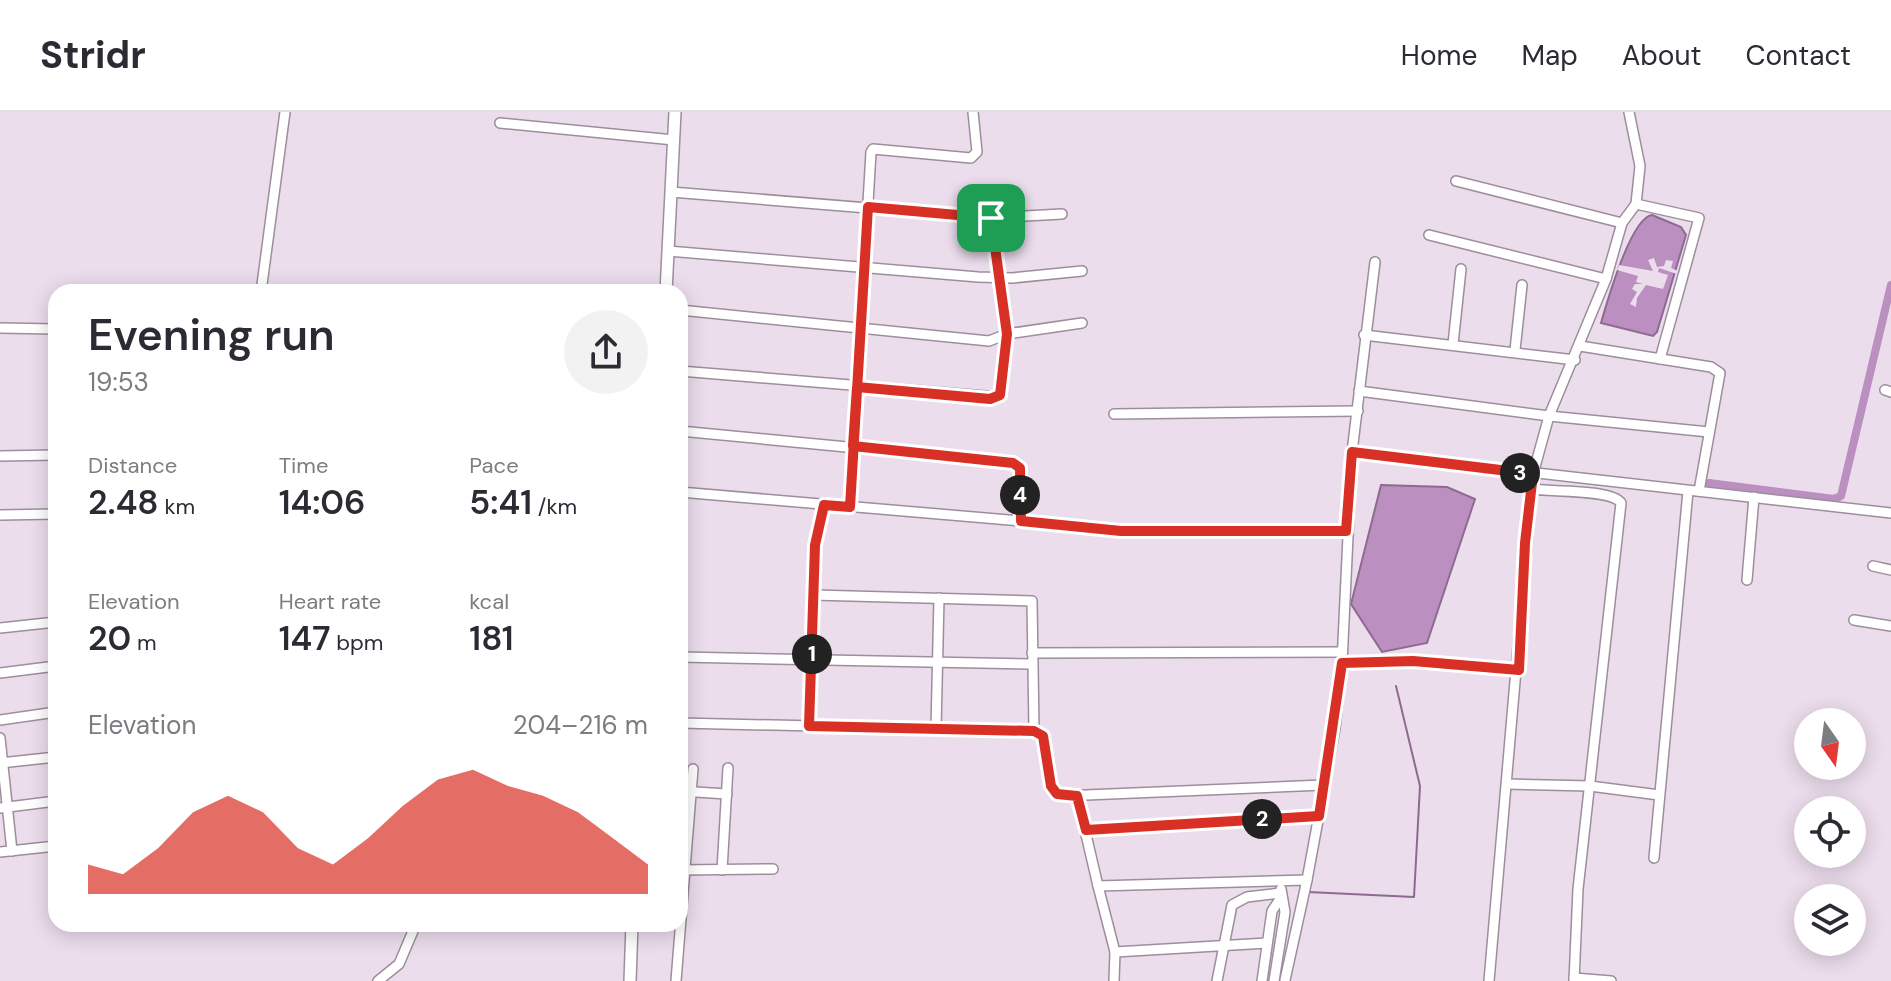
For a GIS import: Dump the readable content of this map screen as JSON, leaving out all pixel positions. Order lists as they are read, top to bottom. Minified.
{"north":"bottom","page":{"header":"Stridr","nav":["Home","Map","About","Contact"],"heading":["Evening run","19:53"],"stats":[["Distance","2.48 km"],["Time","14:06"],["Pace","5:41 /km"],["Elevation","20 m"],["Heart rate","147 bpm"],["kcal","181"]],"pins":["3","4","1","2"],"chart":["Elevation","204–216 m"]}}
